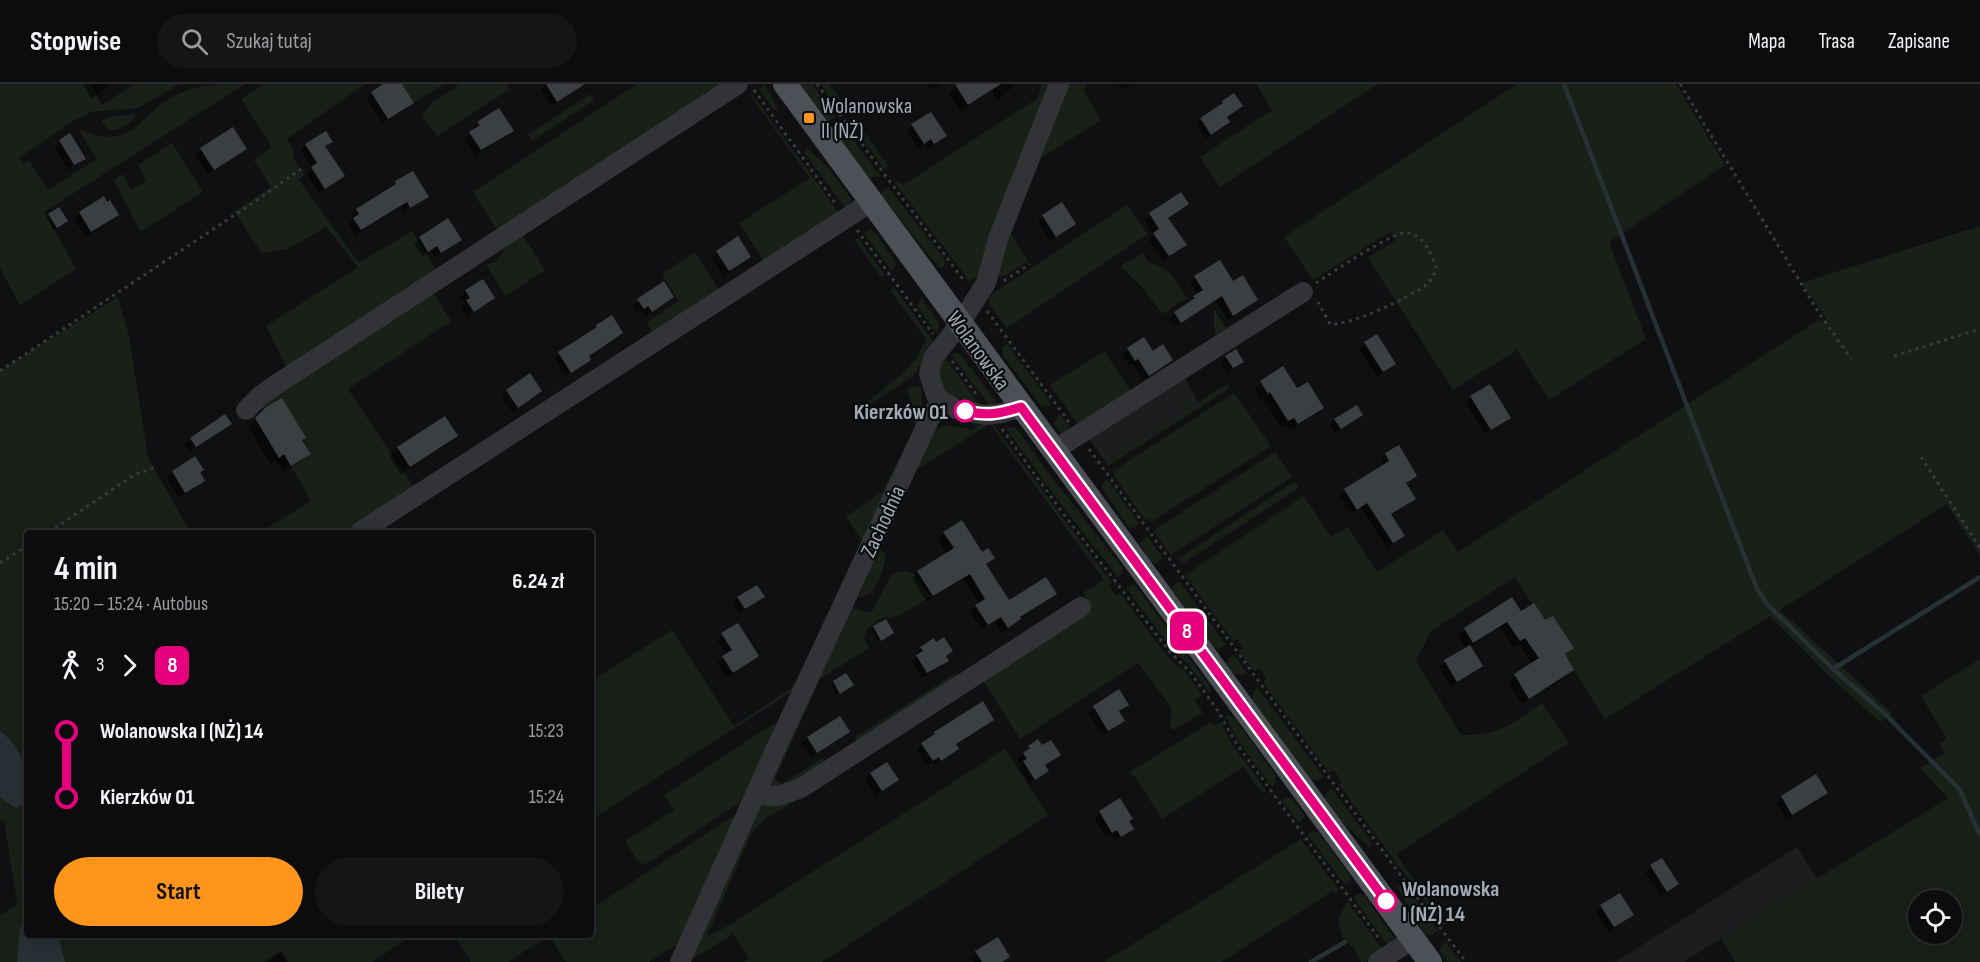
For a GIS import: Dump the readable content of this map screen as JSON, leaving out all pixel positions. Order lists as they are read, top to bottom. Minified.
{"streets":{"main road":["Wolanowska"],"street":["Zachodnia"]},"places":{"transit":["Wolanowska II (NŻ)"],"other":["Kierzków 01","Wolanowska I (NŻ) 14"]},"lines":["bus line 8"],"page":{"header":"Stopwise","search":"Szukaj tutaj","nav":["Mapa","Trasa","Zapisane"],"on_map":"8","heading":["4 min","15:20 – 15:24 · Autobus","6.24 zł"],"legs":["3","8"],"list":[{"name":"Wolanowska I (NŻ) 14","value":"15:23"},{"name":"Kierzków 01","value":"15:24"}],"buttons":["Start","Bilety"]}}
